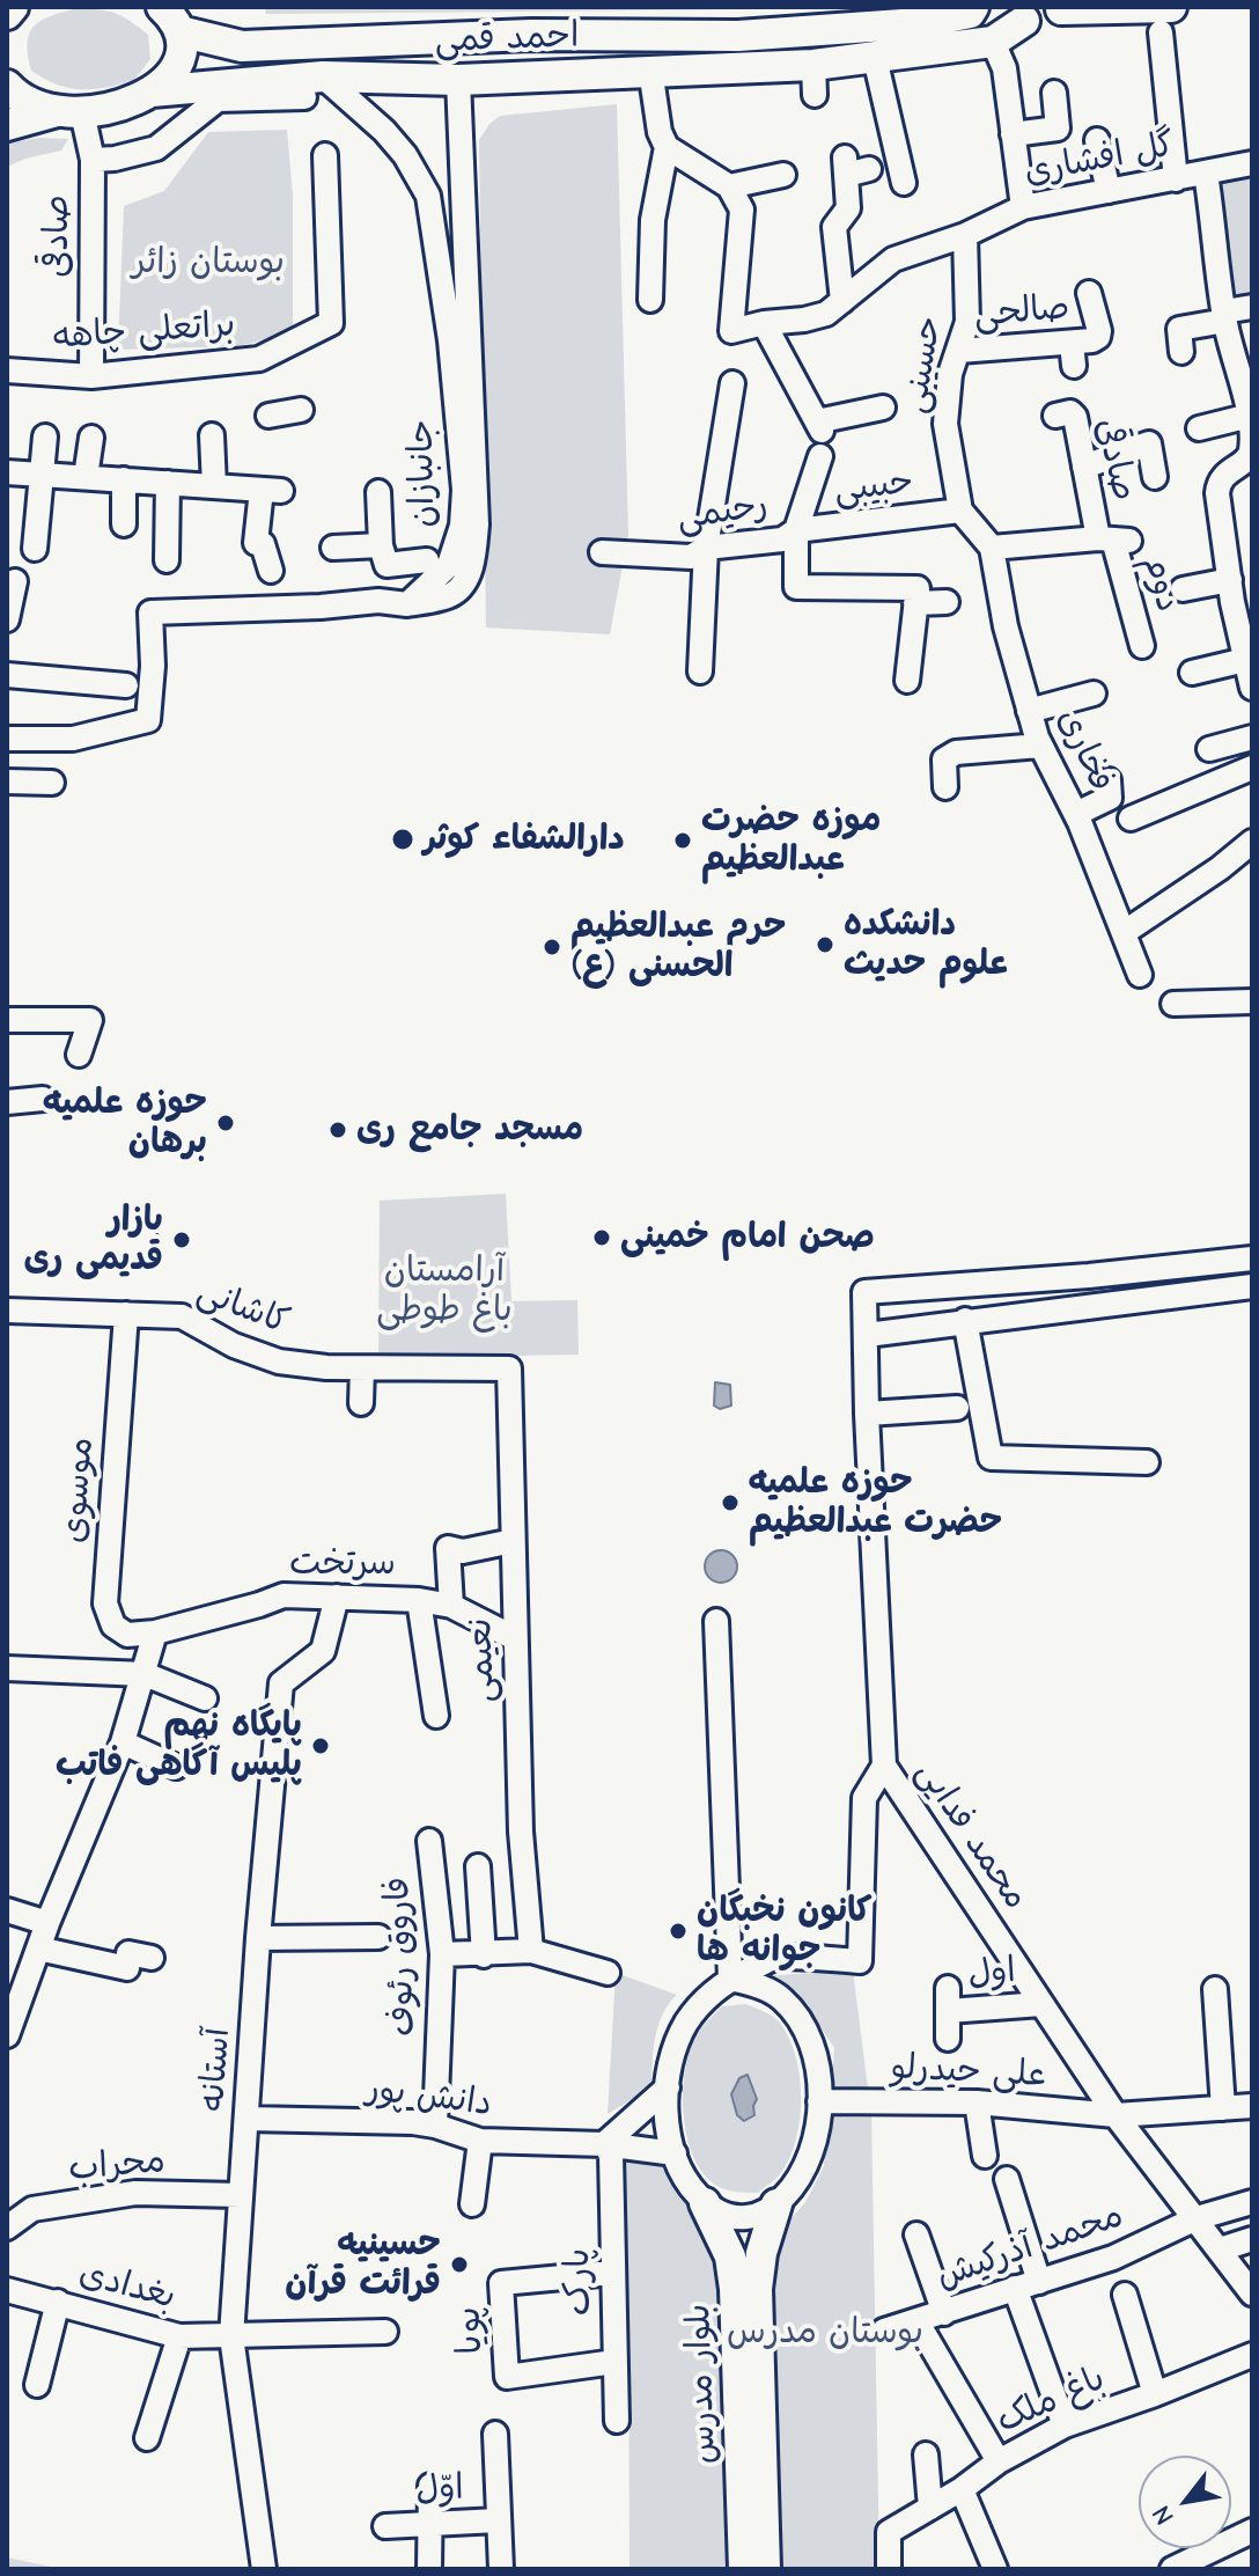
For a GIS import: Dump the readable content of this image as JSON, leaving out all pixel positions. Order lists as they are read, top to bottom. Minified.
{"streets":{"main road":["احمد قمی","بلوار مدرس"],"street":["گل افشاری","صادقی","صالحی","براتعلی چاهه","حسینی","جانبازان","حبیبی","رحیمی","دوم","فخاری","کاشانی","موسوی","سرتخت","نعیمی","محمد فدایی","فاروق رئوف","اول","آستانه","علی حیدرلو","دانش پور","محراب","محمد آذرکیش","پارک","بغدادی","پویا","باغ ملک","اوّل"]},"crossings":[["احمد قمی","صادقی"],["احمد قمی","جانبازان"],["گل افشاری","حسینی"],["صادقی","براتعلی چاهه"],["صادقی","جانبازان"],["صادقی","دوم"],["صالحی","حسینی"],["حسینی","حبیبی"],["حسینی","فخاری"],["حبیبی","رحیمی"],["کاشانی","موسوی"],["کاشانی","نعیمی"],["موسوی","سرتخت"],["سرتخت","نعیمی"],["سرتخت","آستانه"],["محمد فدایی","اول"],["محمد فدایی","علی حیدرلو"],["محمد فدایی","محمد آذرکیش"],["فاروق رئوف","دانش پور"],["آستانه","دانش پور"],["آستانه","محراب"],["آستانه","بغدادی"],["علی حیدرلو","دانش پور"],["علی حیدرلو","بلوار مدرس"],["دانش پور","پارک"],["دانش پور","بلوار مدرس"],["پارک","پویا"]],"parks":["بوستان زائر","آرامستان باغ طوطی","بوستان مدرس"],"places":["دارالشفاء کوثر","موزه حضرت عبدالعظیم","دانشکده علوم حدیث","حرم عبدالعظیم الحسنی (ع)","حوزه علمیه برهان","مسجد جامع ری","صحن امام خمینی","بازار قدیمی ری","حوزه علمیه حضرت عبدالعظیم","پایگاه نهم پلیس آگاهی فاتب","کانون نخبگان جوانه ها","حسینیه قرائت قرآن"],"north":"bottom left"}
